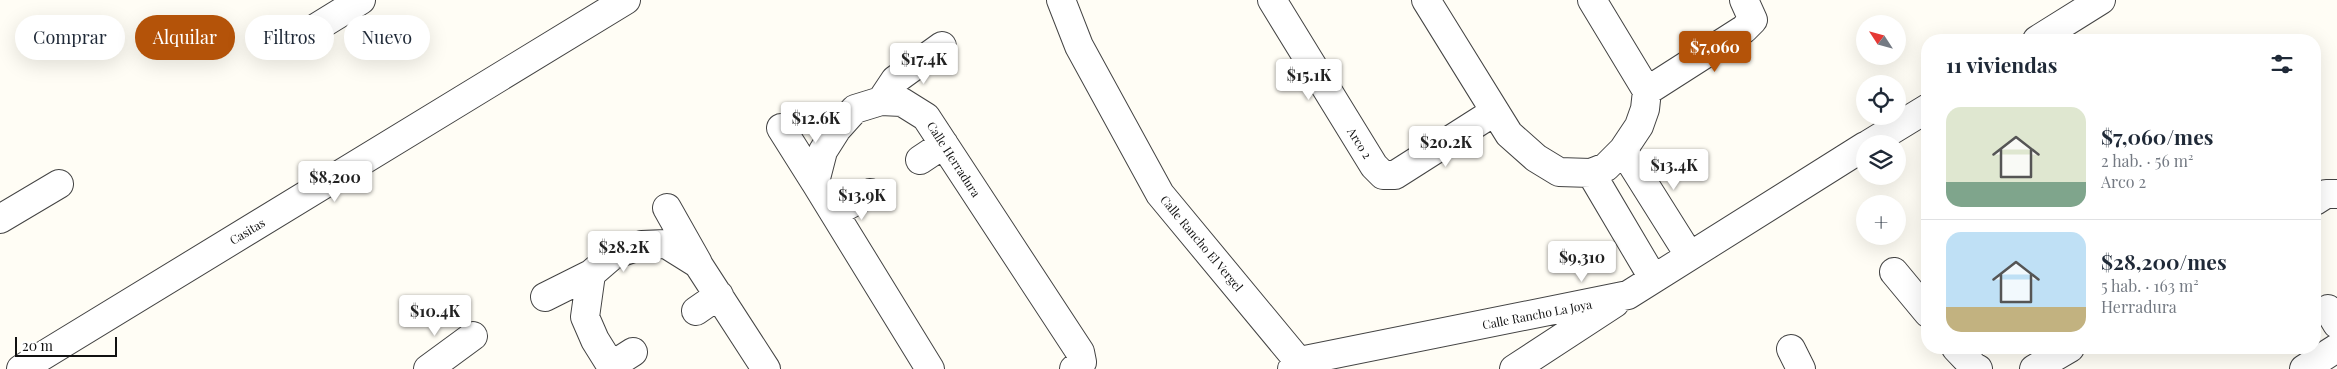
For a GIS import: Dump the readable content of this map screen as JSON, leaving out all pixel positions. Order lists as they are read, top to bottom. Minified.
{"streets":{"street":["Arco 2","Calle Herradura","Casitas","Calle Rancho El Vergel","Calle Rancho La Joya"]},"crossings":[["Calle Rancho El Vergel","Calle Rancho La Joya"]],"scale_bar":"20 m","north":"top left","page":{"map_buttons":"+","chip":["Comprar","Alquilar","Filtros","Nuevo"],"price":["$7,060","$17.4K","$15.1K","$12.6K","$20.2K","$13.4K","$8,200","$13.9K","$28.2K","$9,310","$10.4K"],"heading":"11 viviendas","list":[{"name":"$7,060/mes","note":"2 hab. · 56 m² · Arco 2"},{"name":"$28,200/mes","note":"5 hab. · 163 m² · Herradura"}],"scale":"20 m"}}
